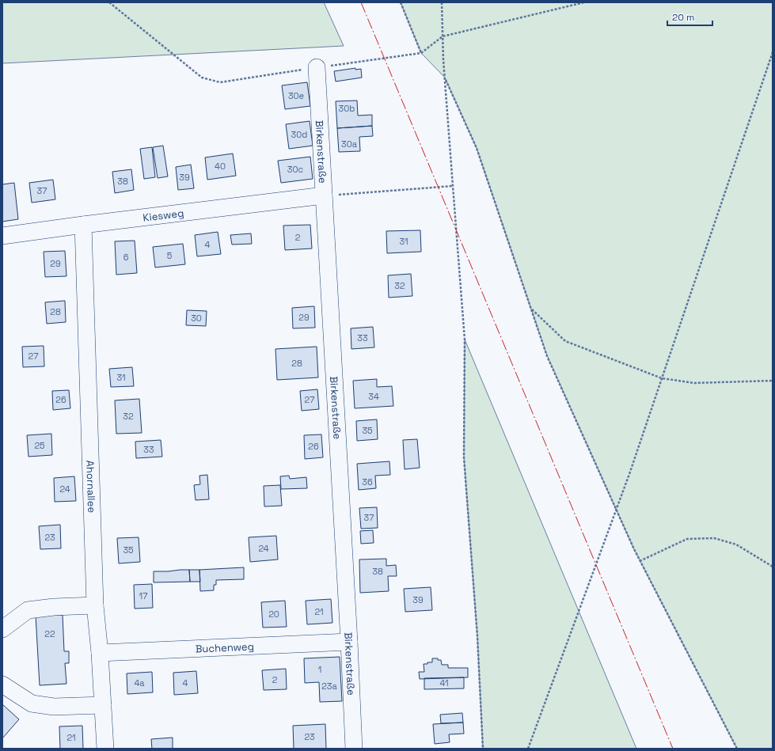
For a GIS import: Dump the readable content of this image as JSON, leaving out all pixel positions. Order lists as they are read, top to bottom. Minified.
{"streets":{"street":["Birkenstraße","Kiesweg","Ahornallee","Buchenweg"]},"crossings":[["Birkenstraße","Kiesweg"],["Birkenstraße","Buchenweg"],["Kiesweg","Ahornallee"],["Ahornallee","Buchenweg"]],"house_numbers":["30e","30b","30d","30a","40","30c","39","38","37","2","31","4","5","6","29","32","28","29","30","33","27","28","31","34","26","27","32","35","25","26","33","36","24","37","23","24","35","38","17","39","21","20","22","1","2","4a","4","41","23a","23","21"],"scale_bar":"20 m"}
